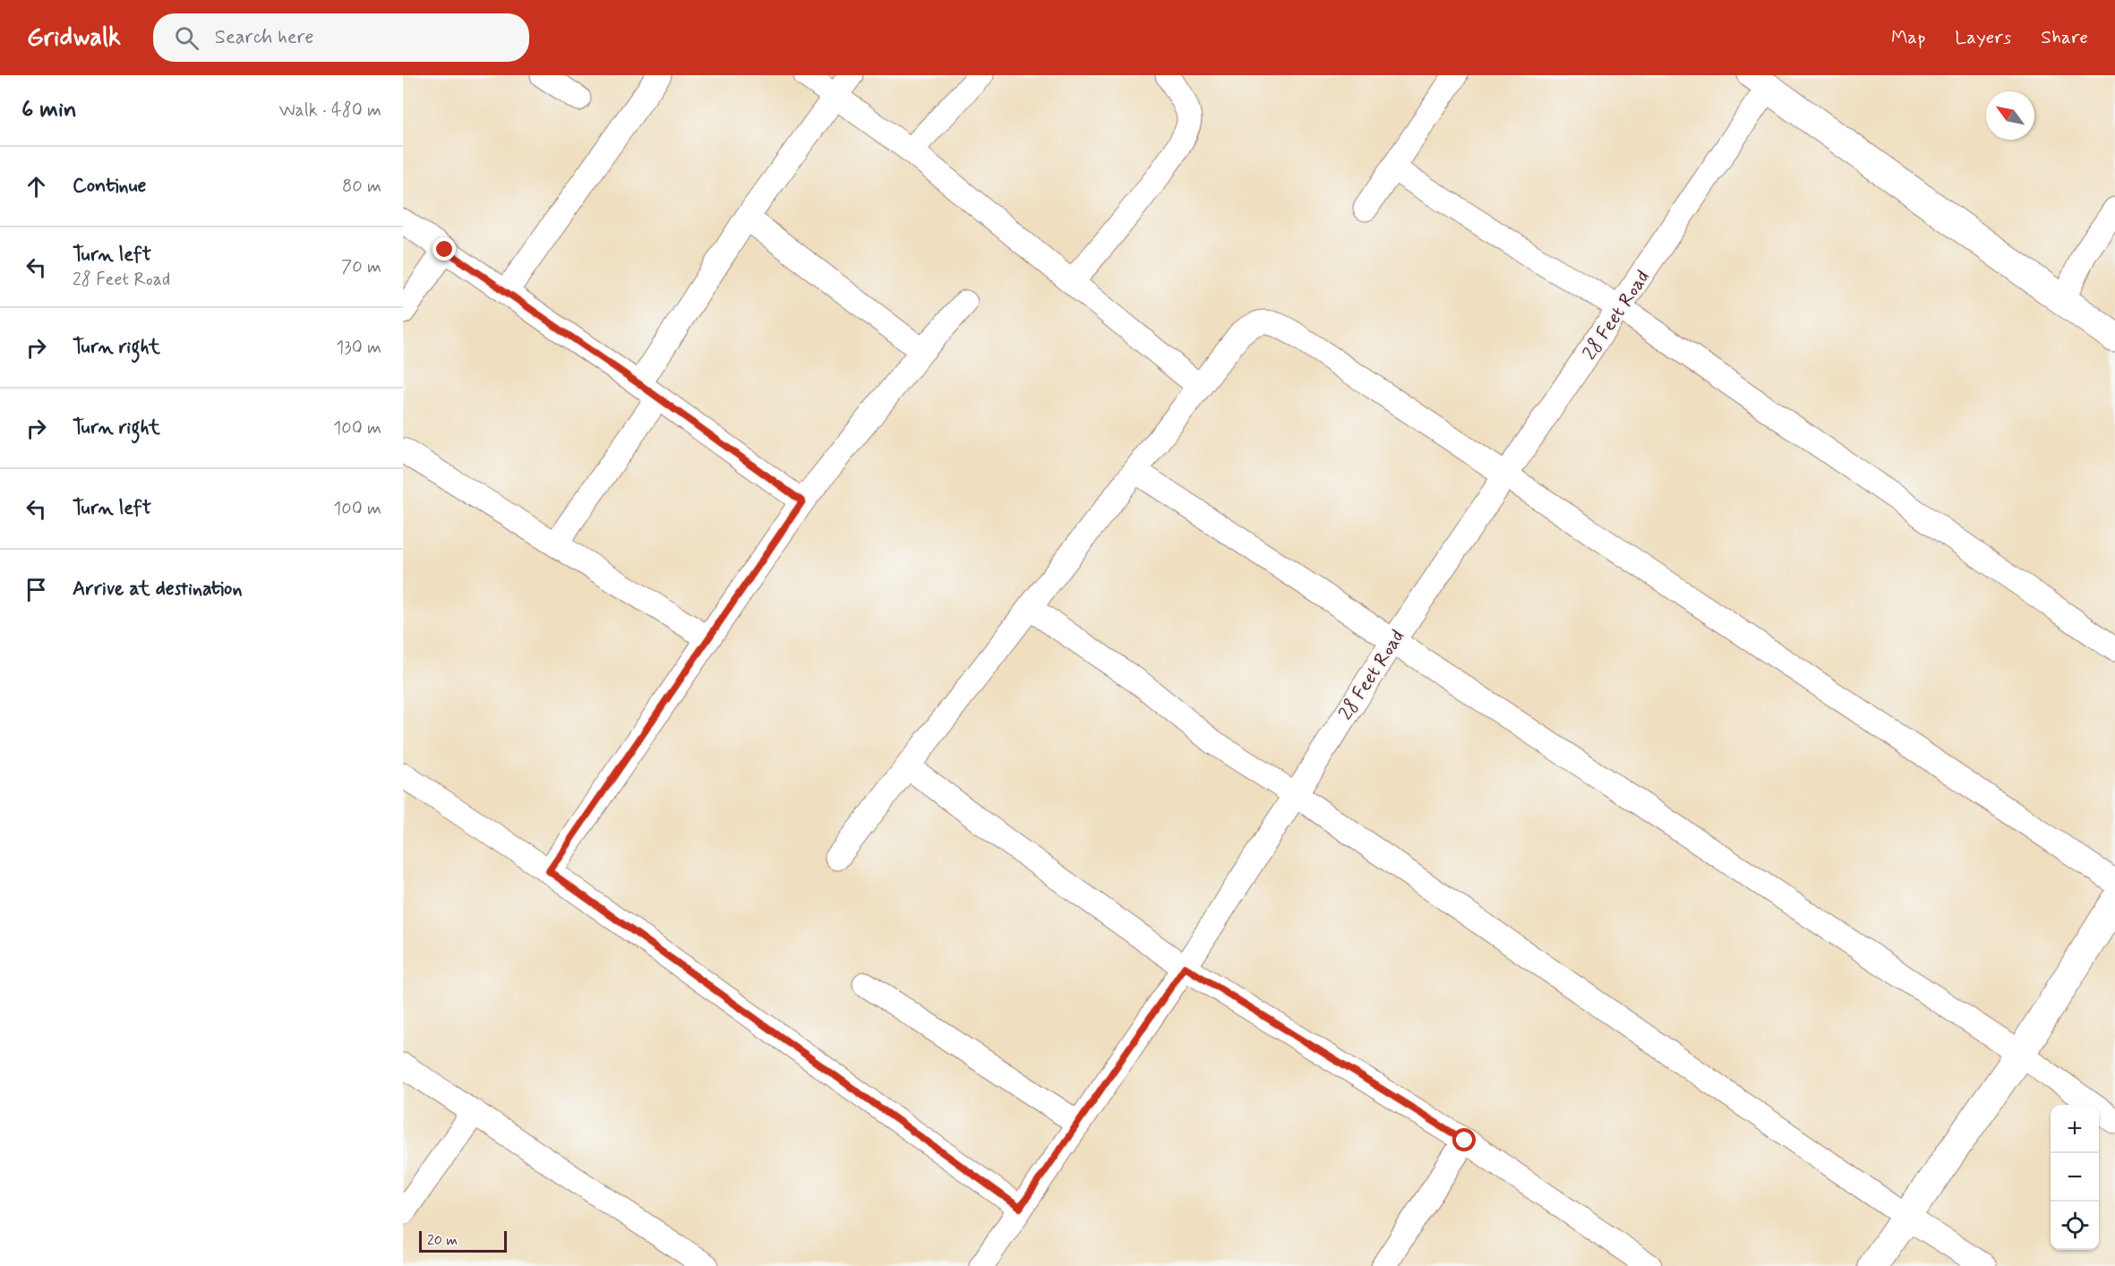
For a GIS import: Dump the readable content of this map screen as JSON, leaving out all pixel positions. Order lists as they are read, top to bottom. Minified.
{"streets":{"street":["28 Feet Road"]},"scale_bar":"20 m","north":"top left","page":{"header":"Gridwalk","search":"Search here","nav":["Map","Layers","Share"],"heading":["6 min","Walk · 480 m"],"list":[["Continue","80 m"],["Turn left","28 Feet Road","70 m"],["Turn right","130 m"],["Turn right","100 m"],["Turn left","100 m"],"Arrive at destination"],"map_buttons":["+","−"],"scale":"20 m"}}
